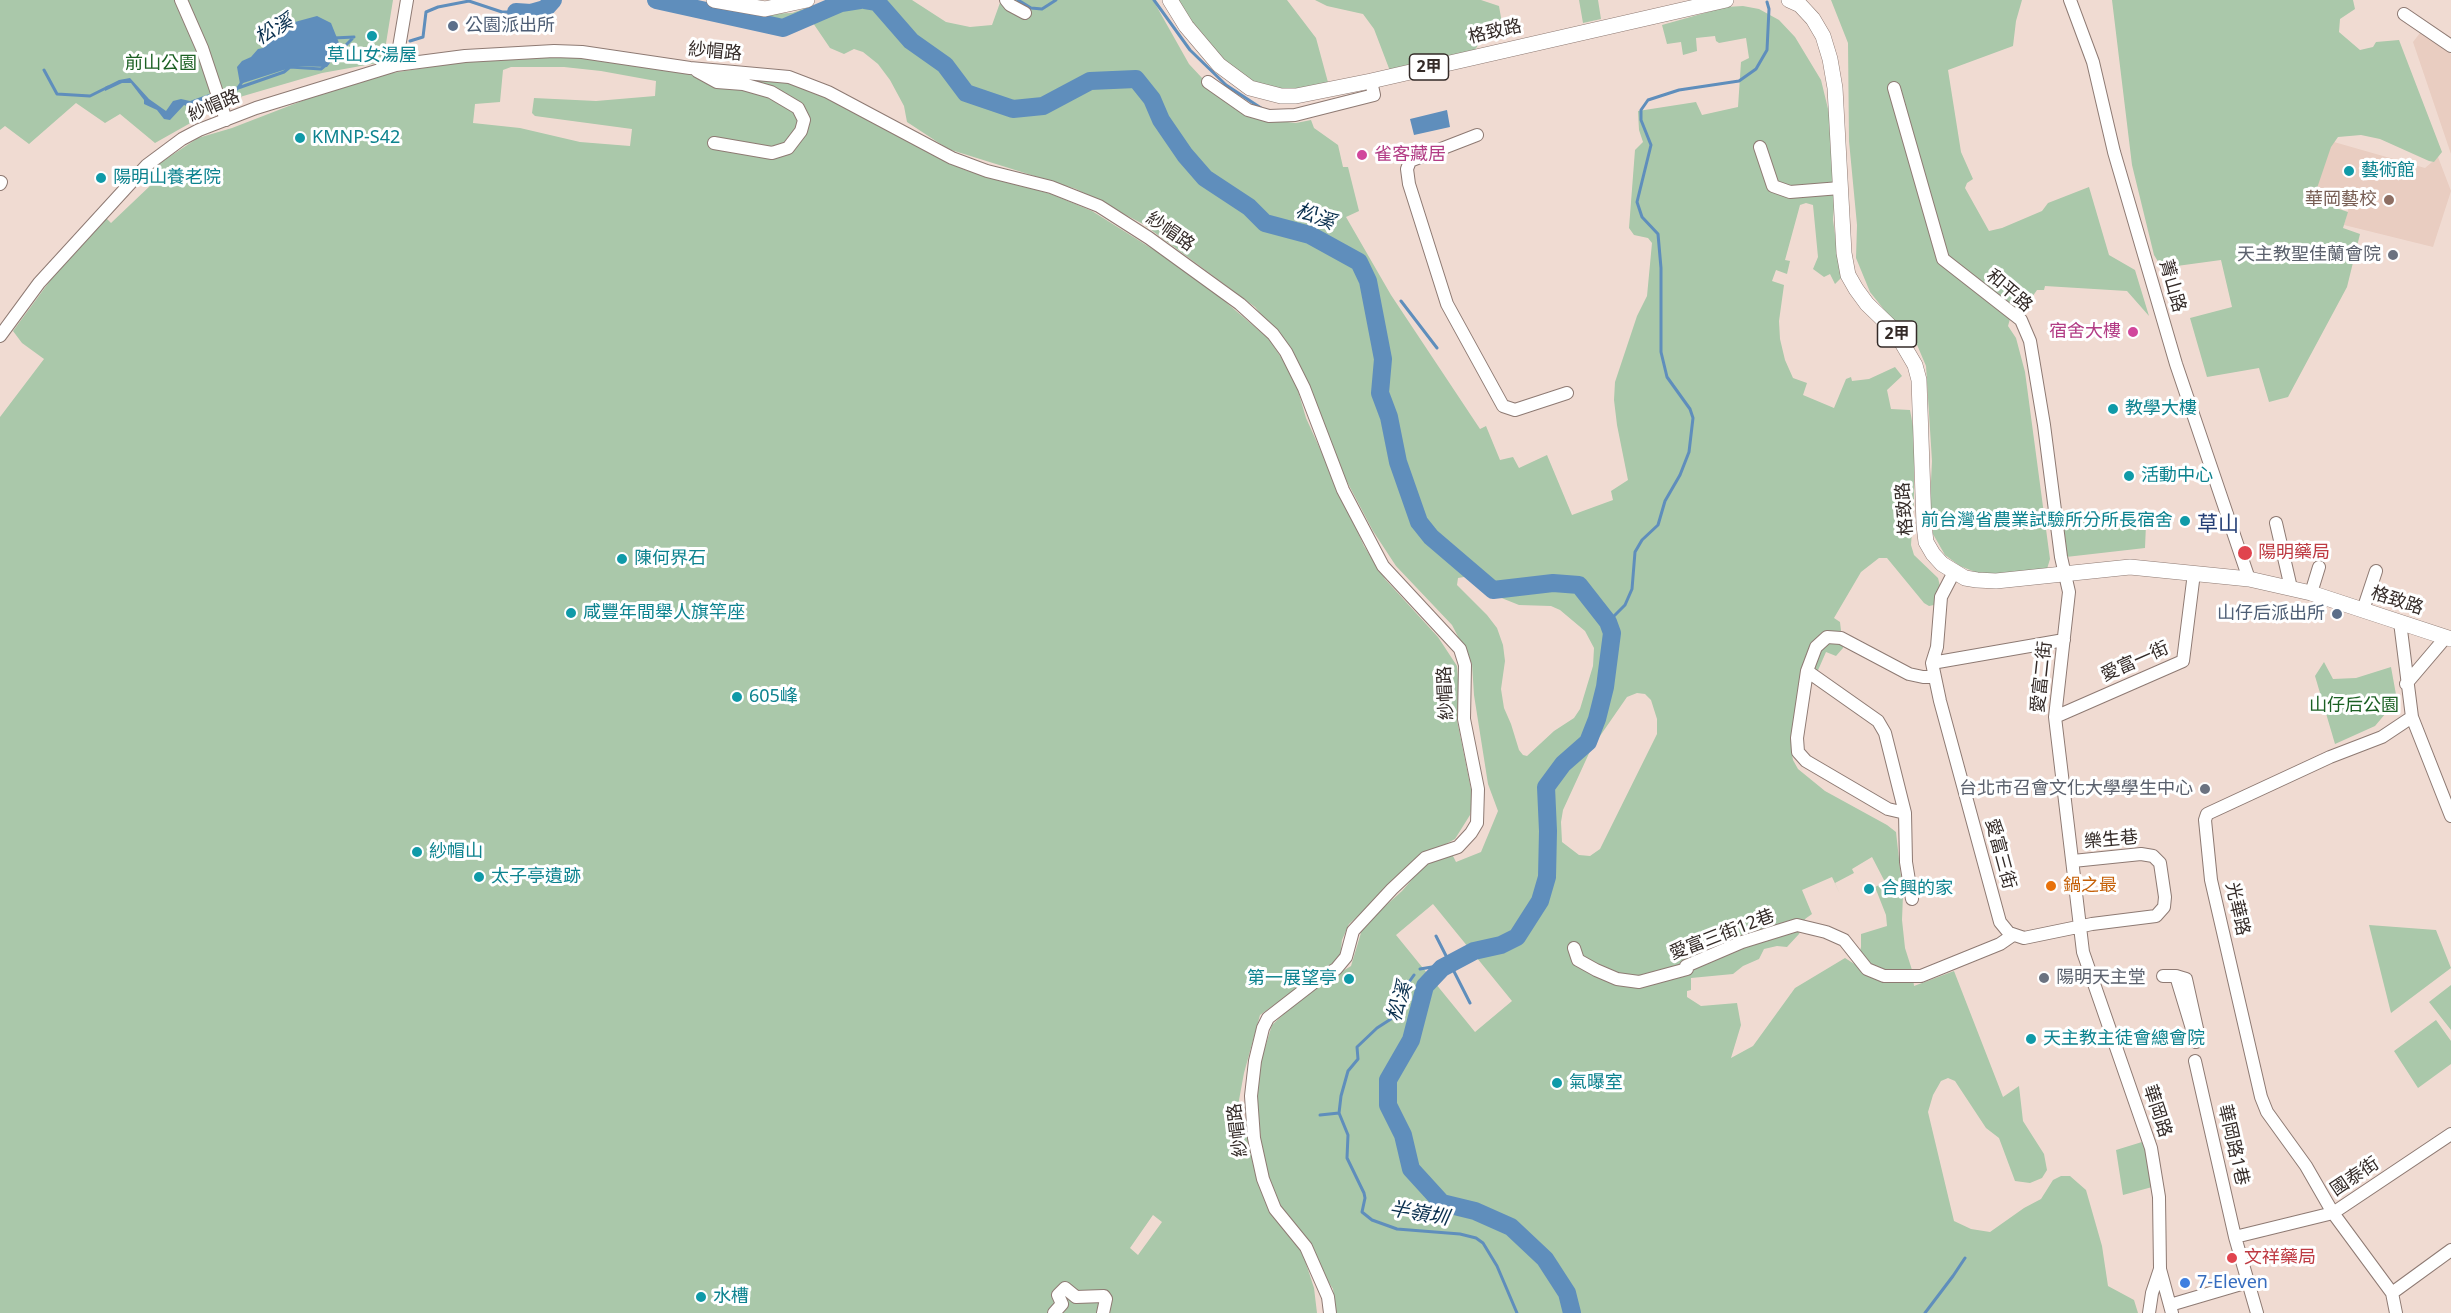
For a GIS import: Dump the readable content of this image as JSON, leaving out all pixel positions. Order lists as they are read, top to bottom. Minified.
{"streets":{"main road":["格致路","2甲"],"street":["紗帽路","菁山路","和平路","愛富一街","愛富二街","樂生巷","愛富三街","光華路","愛富三街12巷","華岡路","華岡路1巷","國泰街"]},"crossings":[["格致路","菁山路"],["格致路","和平路"],["格致路","愛富一街"],["格致路","愛富二街"],["格致路","愛富三街"],["和平路","愛富二街"],["愛富一街","愛富二街"],["愛富二街","樂生巷"],["愛富二街","華岡路"],["樂生巷","華岡路"],["愛富三街","愛富三街12巷"],["光華路","國泰街"],["華岡路1巷","國泰街"]],"districts":["草山"],"water":["松溪","半嶺圳"],"parks":["前山公園","山仔后公園"],"places":["公園派出所","草山女湯屋","KMNP-S42","雀客藏居","藝術館","陽明山養老院","華岡藝校","天主教聖佳蘭會院","宿舍大樓","教學大樓","活動中心","前台灣省農業試驗所分所長宿舍","陽明藥局","陳何界石","咸豐年間舉人旗竿座","山仔后派出所","605峰","台北市召會文化大學學生中心","紗帽山","太子亭遺跡","鍋之最","合興的家","陽明天主堂","第一展望亭","天主教主徒會總會院","氣曝室","文祥藥局","7-Eleven","水槽"]}
